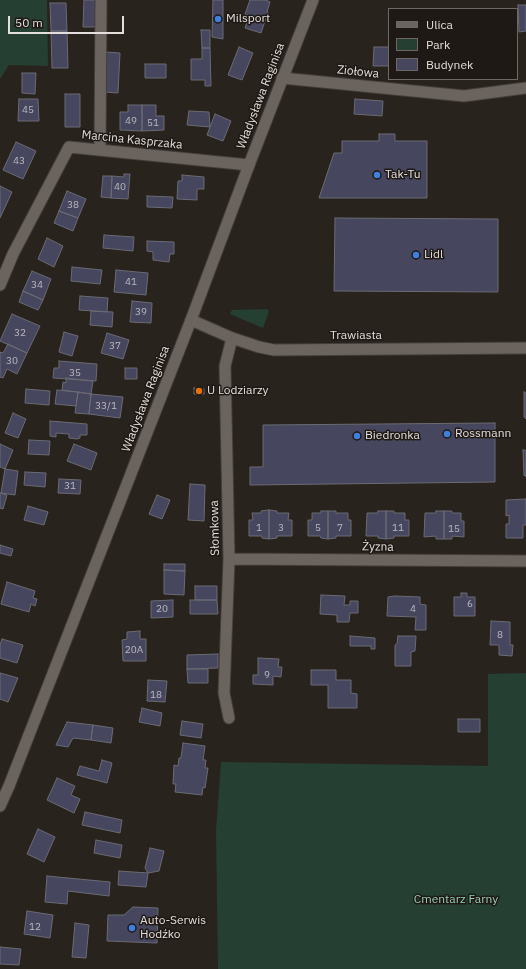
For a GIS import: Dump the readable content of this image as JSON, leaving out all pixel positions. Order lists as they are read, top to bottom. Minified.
{"streets":{"street":["Ziołowa","Władysława Raginisa","Marcina Kasprzaka","Trawiasta","Słomkowa","Żyzna"]},"crossings":[["Ziołowa","Władysława Raginisa"],["Władysława Raginisa","Marcina Kasprzaka"],["Władysława Raginisa","Trawiasta"],["Trawiasta","Słomkowa"],["Słomkowa","Żyzna"]],"parks":["Cmentarz Farny"],"places":["Milsport","Tak-Tu","Lidl","U Lodziarzy","Rossmann","Biedronka","Auto-Serwis Hodźko"],"house_numbers":["45","49","51","43","40","38","41","34","39","32","37","30","35","33/1","31","1","3","5","7","11","15","6","20","4","8","20A","9","18","12"],"legend":["Ulica","Park","Budynek"],"scale_bar":"50 m"}
